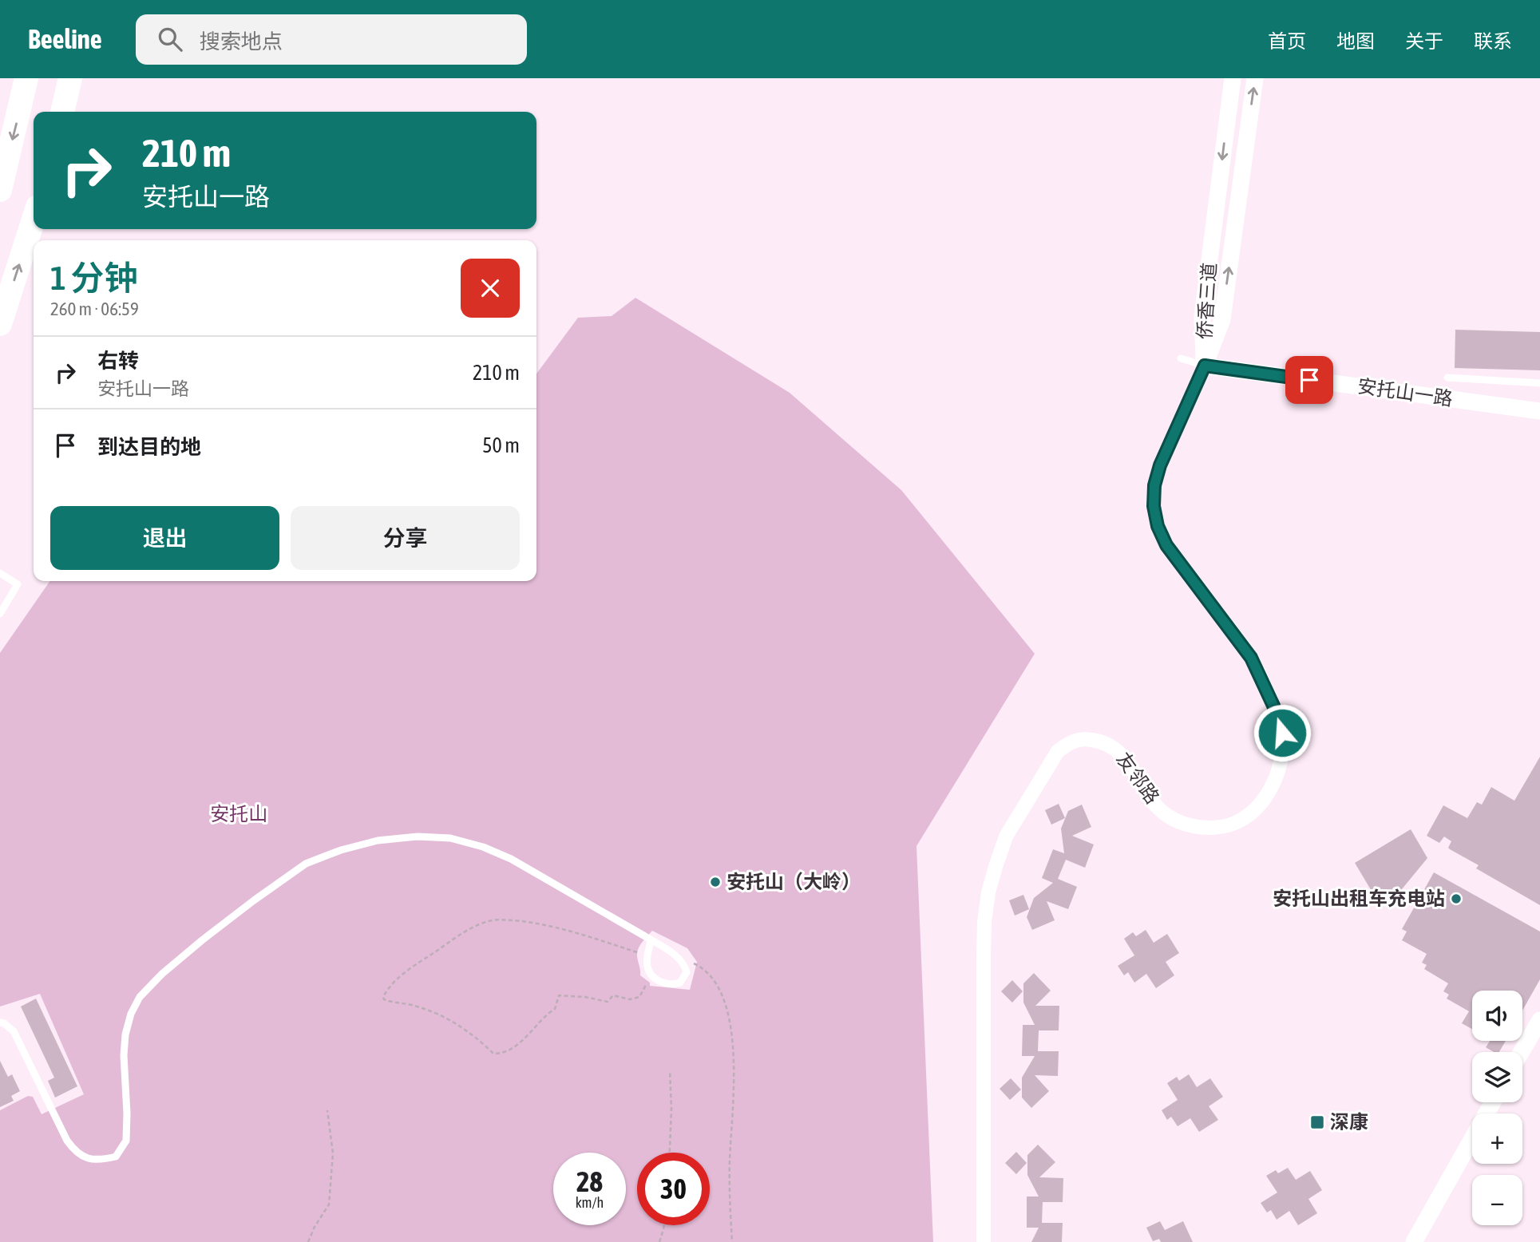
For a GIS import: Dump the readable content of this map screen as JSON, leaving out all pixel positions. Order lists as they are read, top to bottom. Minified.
{"streets":{"street":["侨香三道","安托山一路","友邻路"]},"crossings":[["侨香三道","安托山一路"],["侨香三道","友邻路"],["安托山一路","友邻路"]],"parks":["安托山"],"places":{"other":["安托山（大岭）","安托山出租车充电站"],"transit":["深康"]},"page":{"header":"Beeline","search":"搜索地点","nav":["首页","地图","关于","联系"],"turn":["210 m","安托山一路"],"heading":["1 分钟","260 m · 06:59"],"list":[{"name":"右转","note":"安托山一路","value":"210 m"},{"name":"到达目的地","value":"50 m"}],"buttons":["退出","分享"],"map_buttons":["+","−"],"speed":"28 km/h","limit":"30"}}
